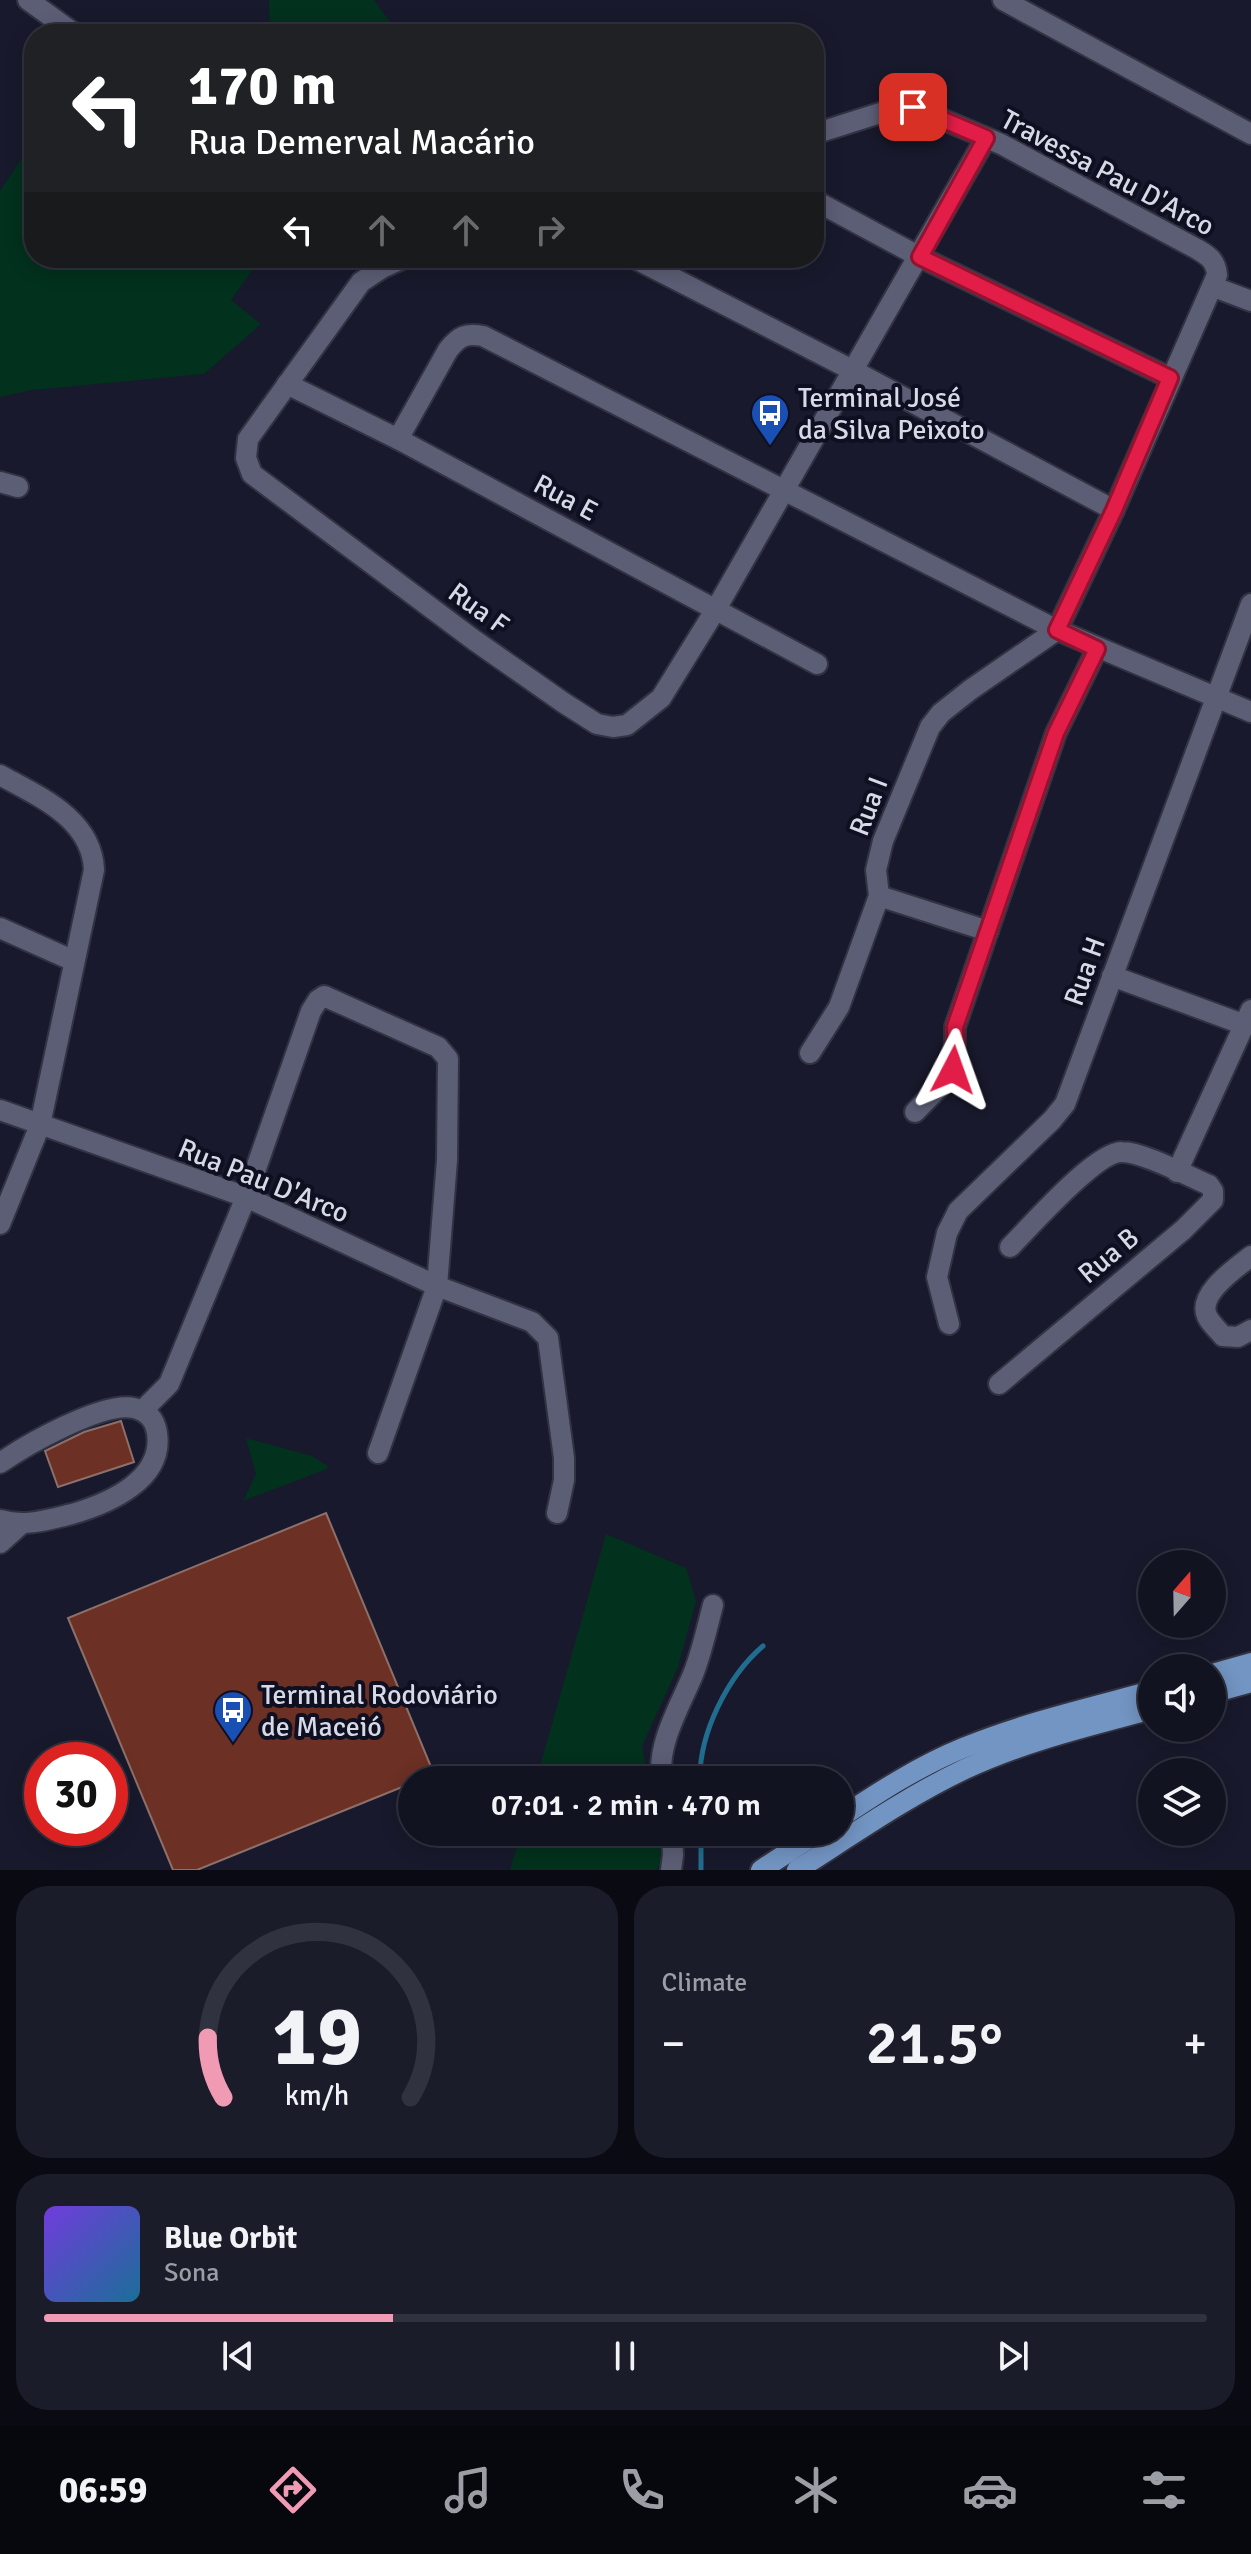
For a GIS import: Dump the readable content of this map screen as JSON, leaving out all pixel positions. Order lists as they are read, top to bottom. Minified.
{"streets":{"street":["Travessa Pau D'Arco","Rua E","Rua F","Rua I","Rua H","Rua Pau D'Arco","Rua B"]},"crossings":[["Travessa Pau D'Arco","Rua F"],["Rua E","Rua F"]],"places":{"bus stop":["Terminal José da Silva Peixoto","Terminal Rodoviário de Maceió"]},"north":"top","page":{"turn":["170 m","Rua Demerval Macário"],"limit":"30","trip":"07:01 · 2 min · 470 m","tile":"Climate","heat":["−","21.5°","+"],"song":["Blue Orbit","Sona"],"tabs":"06:59","gauge":["19","km/h"]}}
